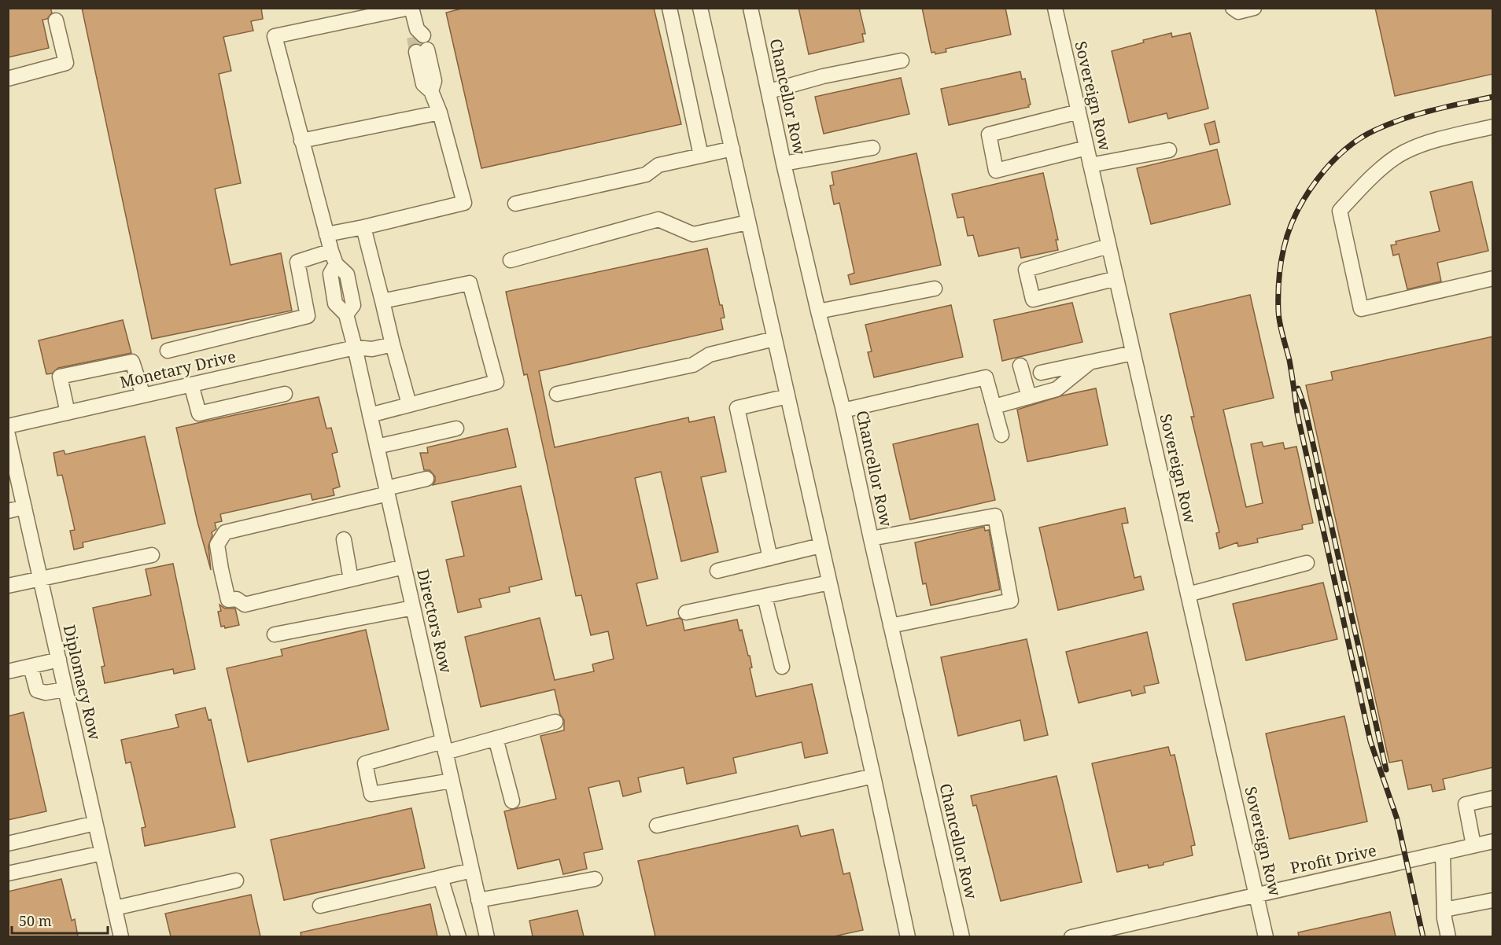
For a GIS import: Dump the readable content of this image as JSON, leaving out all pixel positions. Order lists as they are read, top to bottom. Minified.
{"streets":{"street":["Sovereign Row","Chancellor Row","Monetary Drive","Directors Row","Diplomacy Row","Profit Drive"]},"crossings":[["Sovereign Row","Profit Drive"],["Monetary Drive","Directors Row"]],"scale_bar":"50 m"}
